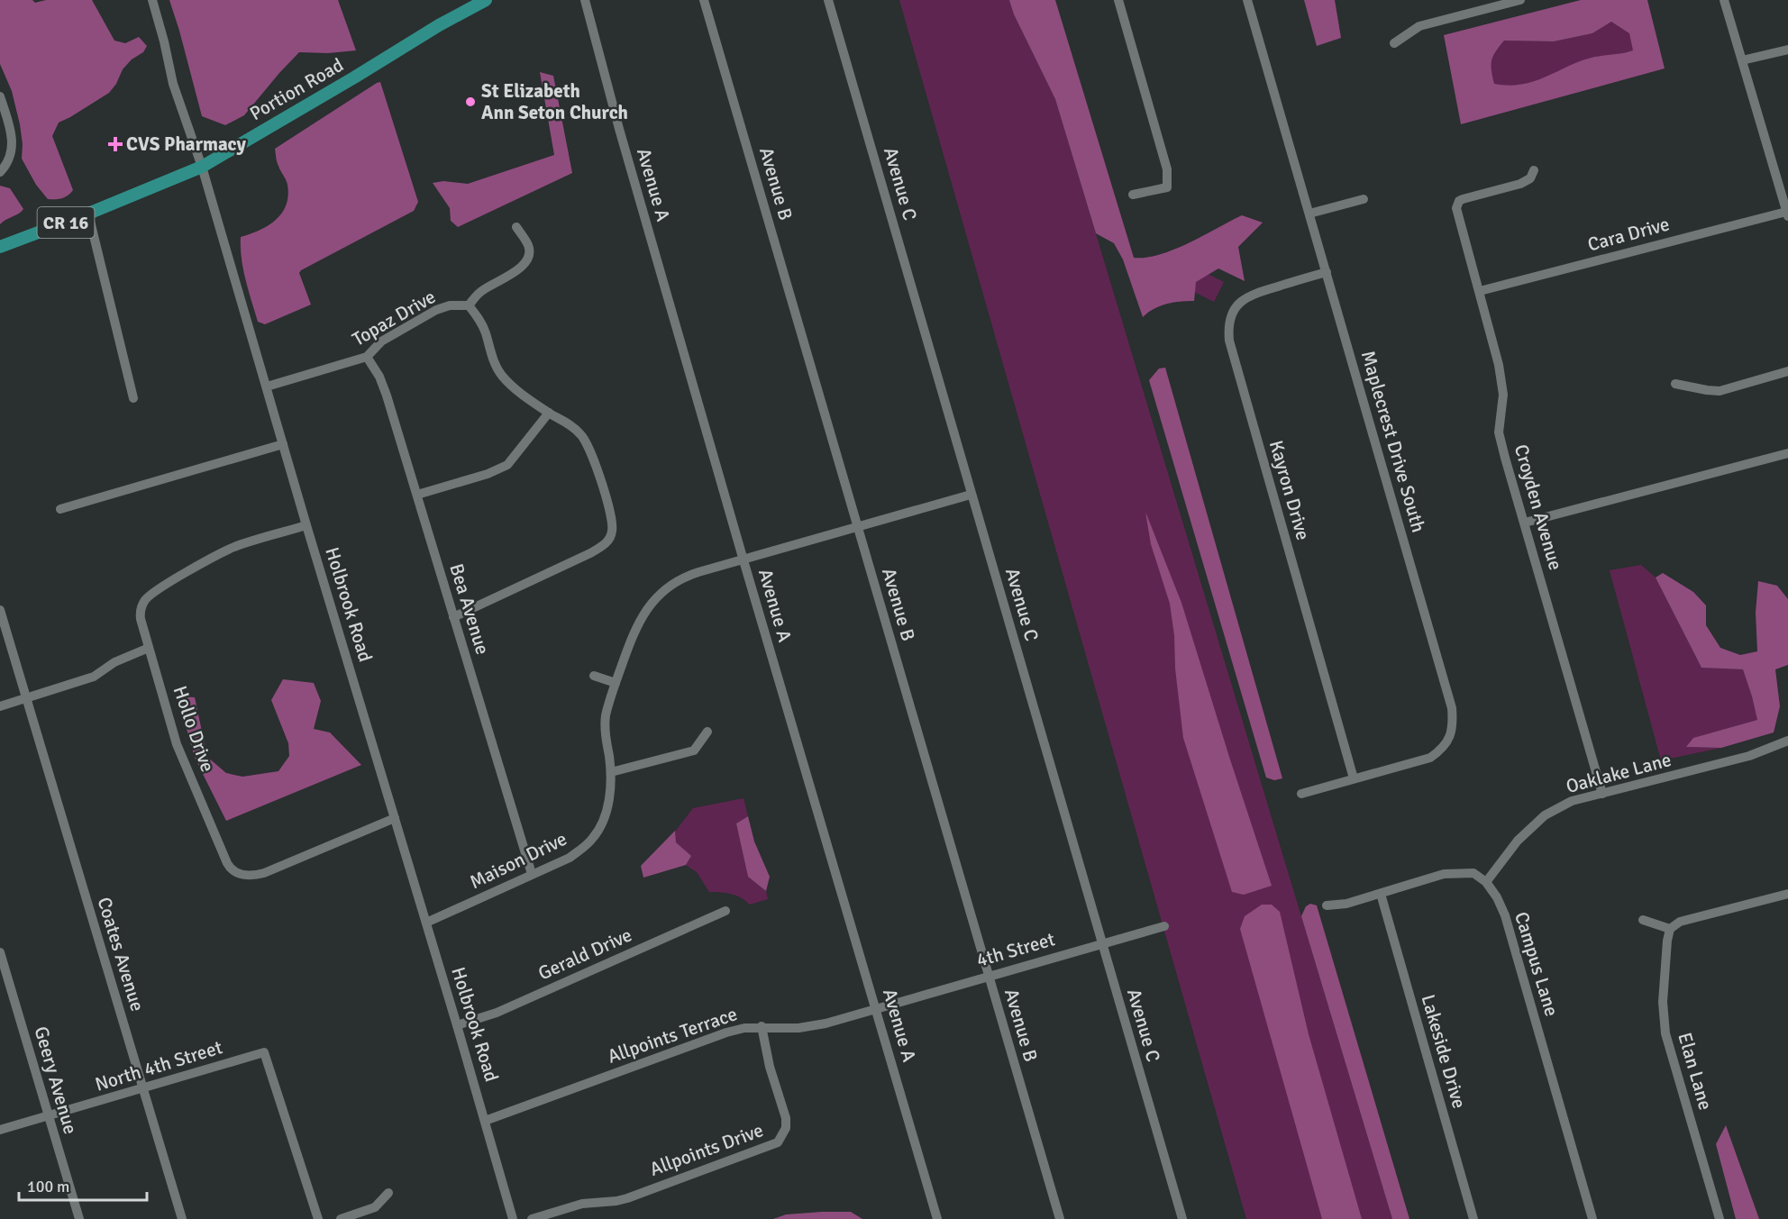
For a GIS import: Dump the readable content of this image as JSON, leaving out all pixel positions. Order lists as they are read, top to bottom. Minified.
{"streets":{"main road":["Portion Road","CR 16"],"street":["Avenue B","Avenue C","Avenue A","Cara Drive","Topaz Drive","Maplecrest Drive South","Kayron Drive","Croyden Avenue","Holbrook Road","Bea Avenue","Hollo Drive","Oaklake Lane","Maison Drive","4th Street","Coates Avenue","Gerald Drive","Campus Lane","Allpoints Terrace","Lakeside Drive","North 4th Street","Elan Lane","Geery Avenue","Allpoints Drive"]},"crossings":[["Portion Road","Holbrook Road"],["Avenue B","Maison Drive"],["Avenue B","4th Street"],["Avenue C","Maison Drive"],["Avenue C","4th Street"],["Avenue A","Maison Drive"],["Avenue A","4th Street"],["Avenue A","Allpoints Terrace"],["Cara Drive","Croyden Avenue"],["Topaz Drive","Holbrook Road"],["Topaz Drive","Bea Avenue"],["Maplecrest Drive South","Kayron Drive"],["Croyden Avenue","Oaklake Lane"],["Holbrook Road","Hollo Drive"],["Holbrook Road","Maison Drive"],["Holbrook Road","Gerald Drive"],["Holbrook Road","Allpoints Terrace"],["Bea Avenue","Maison Drive"],["Oaklake Lane","Campus Lane"],["4th Street","Allpoints Terrace"],["Coates Avenue","North 4th Street"],["Allpoints Terrace","Allpoints Drive"],["North 4th Street","Geery Avenue"]],"places":{"other":["St Elizabeth Ann Seton Church"],"health":["CVS Pharmacy"]},"scale_bar":"100 m"}
